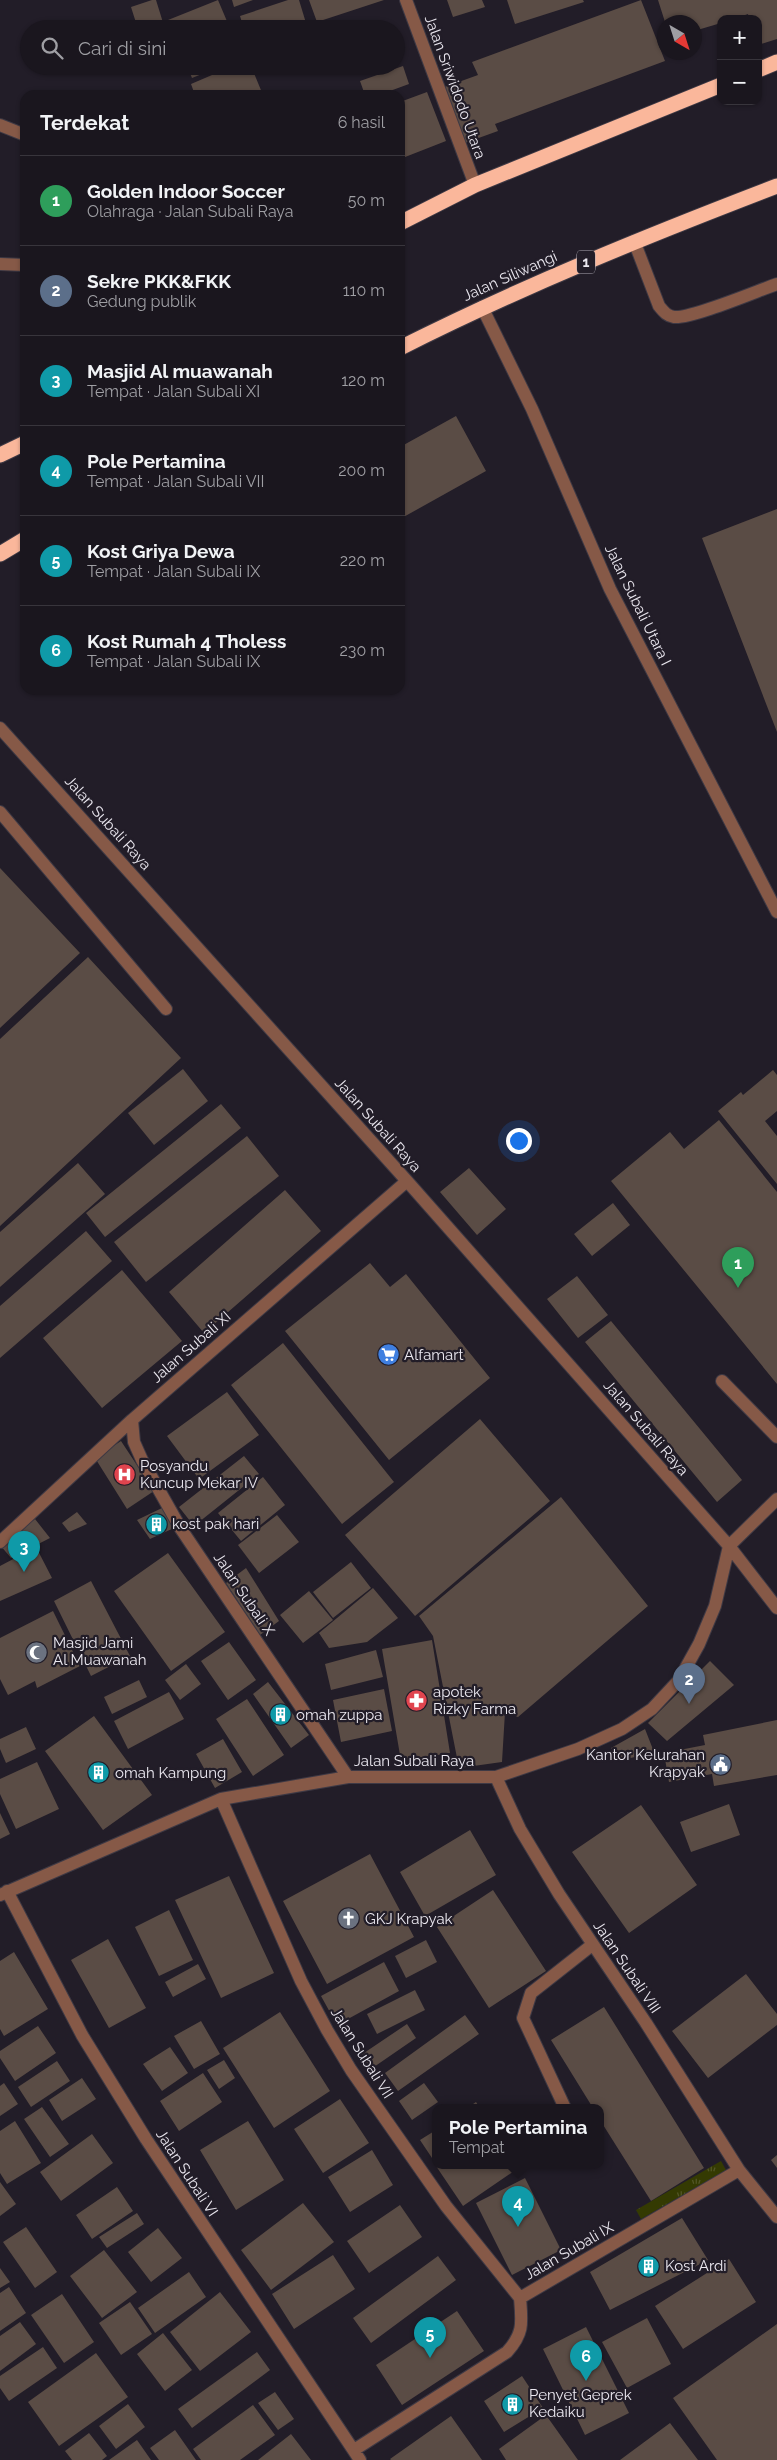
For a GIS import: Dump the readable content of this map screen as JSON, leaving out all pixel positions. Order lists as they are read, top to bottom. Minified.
{"streets":{"highway":["1","Jalan Siliwangi"],"street":["Jalan Sriwidodo Utara","Jalan Subali Utara I","Jalan Subali Raya","Jalan Subali XI","Jalan Subali X","Jalan Subali VIII","Jalan Subali VII","Jalan Subali VI","Jalan Subali IX"]},"crossings":[["Jalan Siliwangi","Jalan Subali Utara I"],["Jalan Subali Raya","Jalan Subali XI"],["Jalan Subali Raya","Jalan Subali X"],["Jalan Subali Raya","Jalan Subali VIII"],["Jalan Subali Raya","Jalan Subali VII"],["Jalan Subali Raya","Jalan Subali VI"],["Jalan Subali XI","Jalan Subali X"],["Jalan Subali VIII","Jalan Subali IX"],["Jalan Subali VII","Jalan Subali IX"],["Jalan Subali VI","Jalan Subali IX"]],"places":{"supermarket":["Alfamart"],"hospital":["Posyandu Kuncup Mekar IV"],"building":["kost pak hari","omah zuppa","omah Kampung","Kost Ardi","Penyet Geprek Kedaiku"],"mosque":["Masjid Jami Al Muawanah"],"pharmacy":["apotek Rizky Farma"],"public building":["Kantor Kelurahan Krapyak"],"church":["GKJ Krapyak"]},"north":"bottom right","page":{"map_buttons":["+","−"],"search":"Cari di sini","heading":["Terdekat","6 hasil"],"list":[{"mark":"1","name":"Golden Indoor Soccer","note":"Olahraga · Jalan Subali Raya","value":"50 m"},{"mark":"2","name":"Sekre PKK&FKK","note":"Gedung publik","value":"110 m"},{"mark":"3","name":"Masjid Al muawanah","note":"Tempat · Jalan Subali XI","value":"120 m"},{"mark":"4","name":"Pole Pertamina","note":"Tempat · Jalan Subali VII","value":"200 m"},{"mark":"5","name":"Kost Griya Dewa","note":"Tempat · Jalan Subali IX","value":"220 m"},{"mark":"6","name":"Kost Rumah 4 Tholess","note":"Tempat · Jalan Subali IX","value":"230 m"}],"pins":["1","3","2","4","5","6"],"popup":["Pole Pertamina","Tempat"]}}
